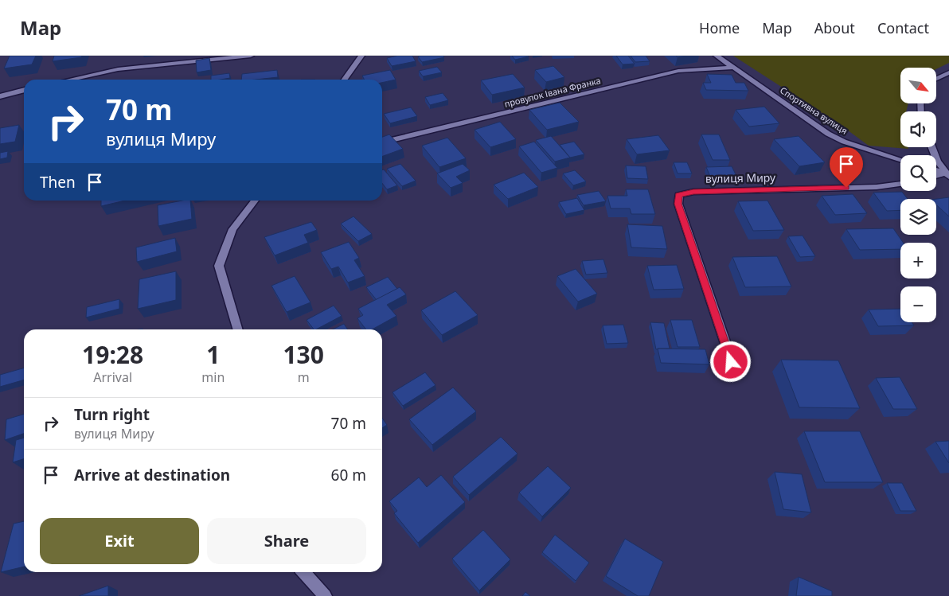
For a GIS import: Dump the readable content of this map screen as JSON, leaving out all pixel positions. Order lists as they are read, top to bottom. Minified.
{"streets":{"street":["провулок Івана Франка","Спортивна вулиця","вулиця Миру"]},"crossings":[["провулок Івана Франка","Спортивна вулиця"]],"north":"bottom right","page":{"header":"Map","nav":["Home","Map","About","Contact"],"map_buttons":["+","−"],"turn":["70 m","вулиця Миру"],"then":"Then","eta":["19:28","Arrival","1","min","130","m"],"list":[{"name":"Turn right","note":"вулиця Миру","value":"70 m"},{"name":"Arrive at destination","value":"60 m"}],"buttons":["Exit","Share"]}}
